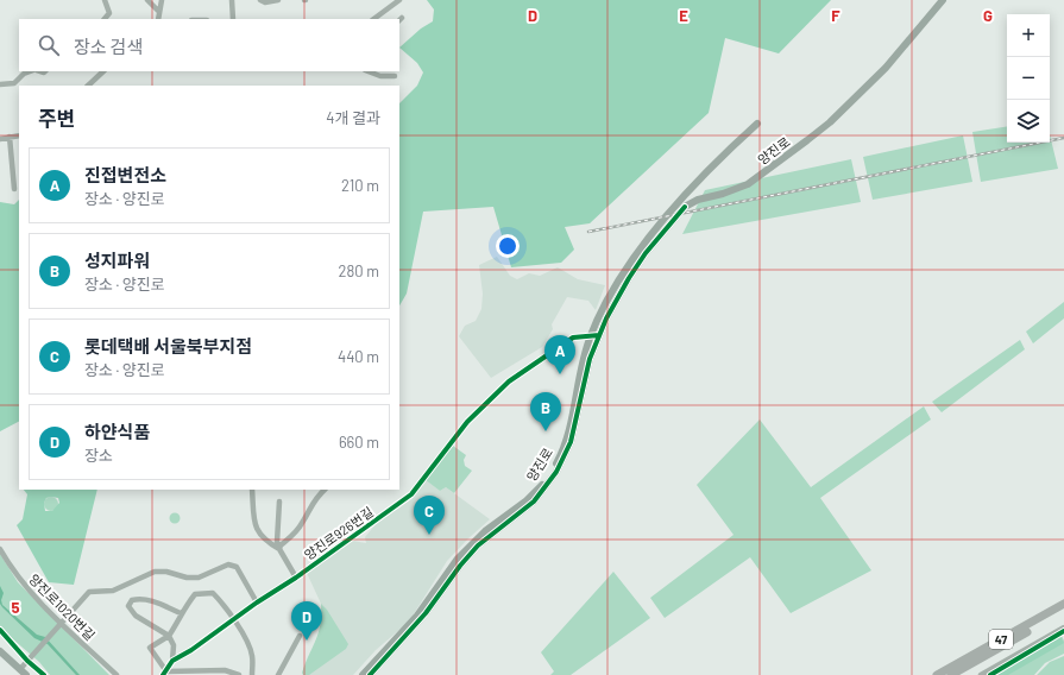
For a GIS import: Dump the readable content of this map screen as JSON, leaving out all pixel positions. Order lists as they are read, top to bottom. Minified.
{"streets":{"highway":["47"],"main road":["양진로"],"street":["양진로926번길","양진로1020번길"]},"crossings":[["양진로","양진로926번길"]],"page":{"map_buttons":["+","−"],"search":"장소 검색","heading":["주변","4개 결과"],"list":[{"mark":"A","name":"진접변전소","note":"장소 · 양진로","value":"210 m"},{"mark":"B","name":"성지파워","note":"장소 · 양진로","value":"280 m"},{"mark":"C","name":"롯데택배 서울북부지점","note":"장소 · 양진로","value":"440 m"},{"mark":"D","name":"하얀식품","note":"장소","value":"660 m"}],"pins":["A","B","C","D"]},"grid":{"columns":["D","E","F","G"],"rows":["5"]}}
